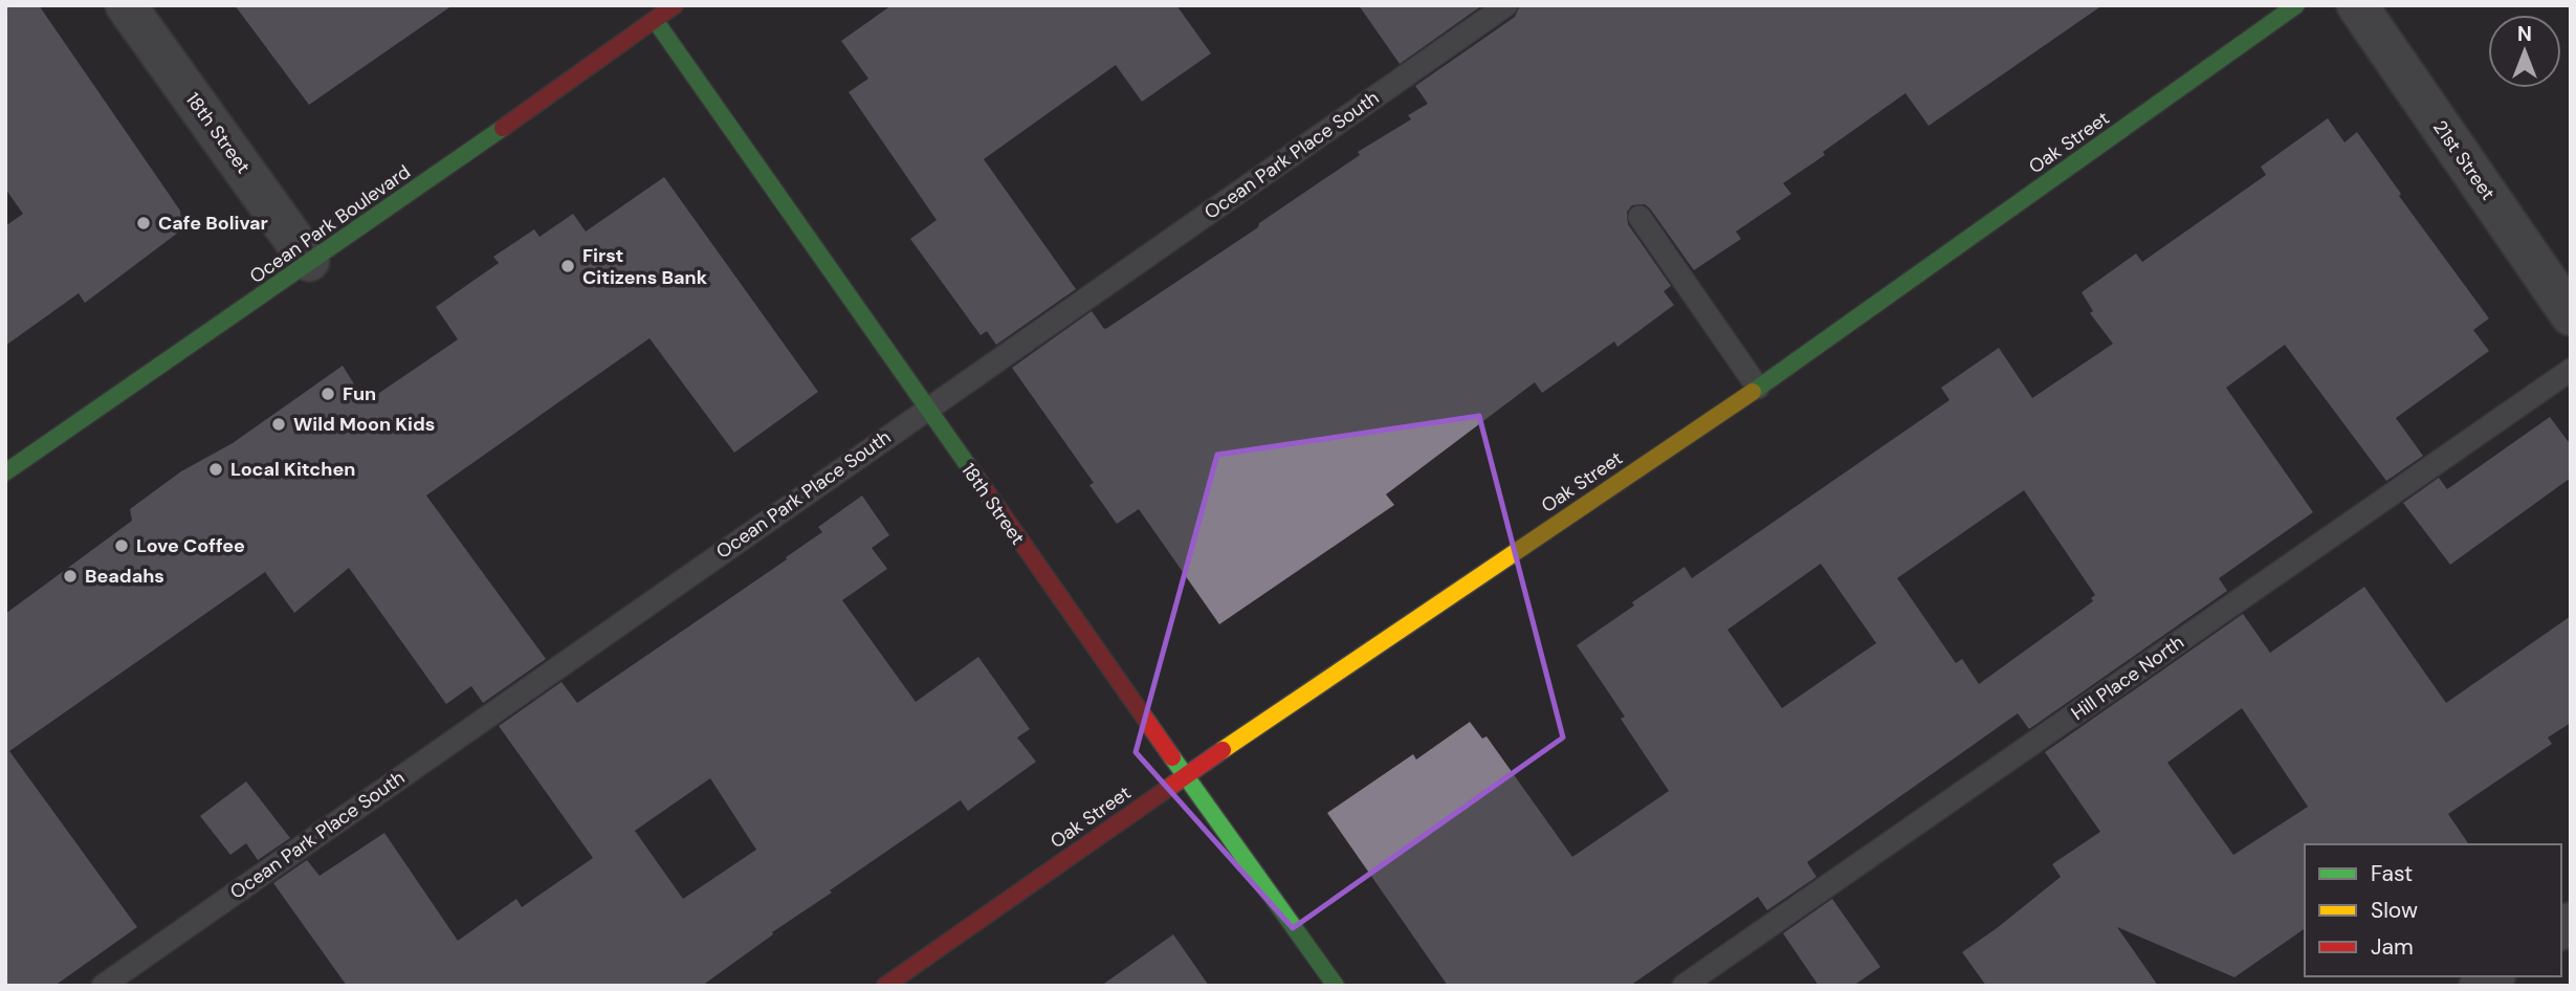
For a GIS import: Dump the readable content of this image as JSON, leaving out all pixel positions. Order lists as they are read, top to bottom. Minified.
{"streets":{"street":["18th Street","Oak Street","21st Street","Ocean Park Boulevard"],"lane":["Ocean Park Place South","Hill Place North"]},"crossings":[["18th Street","Oak Street"],["18th Street","Ocean Park Place South"],["18th Street","Ocean Park Boulevard"]],"places":["Cafe Bolivar","First Citizens Bank","Fun","Wild Moon Kids","Local Kitchen","Love Coffee","Beadahs"],"legend":["Fast","Slow","Jam"],"north":"top"}
